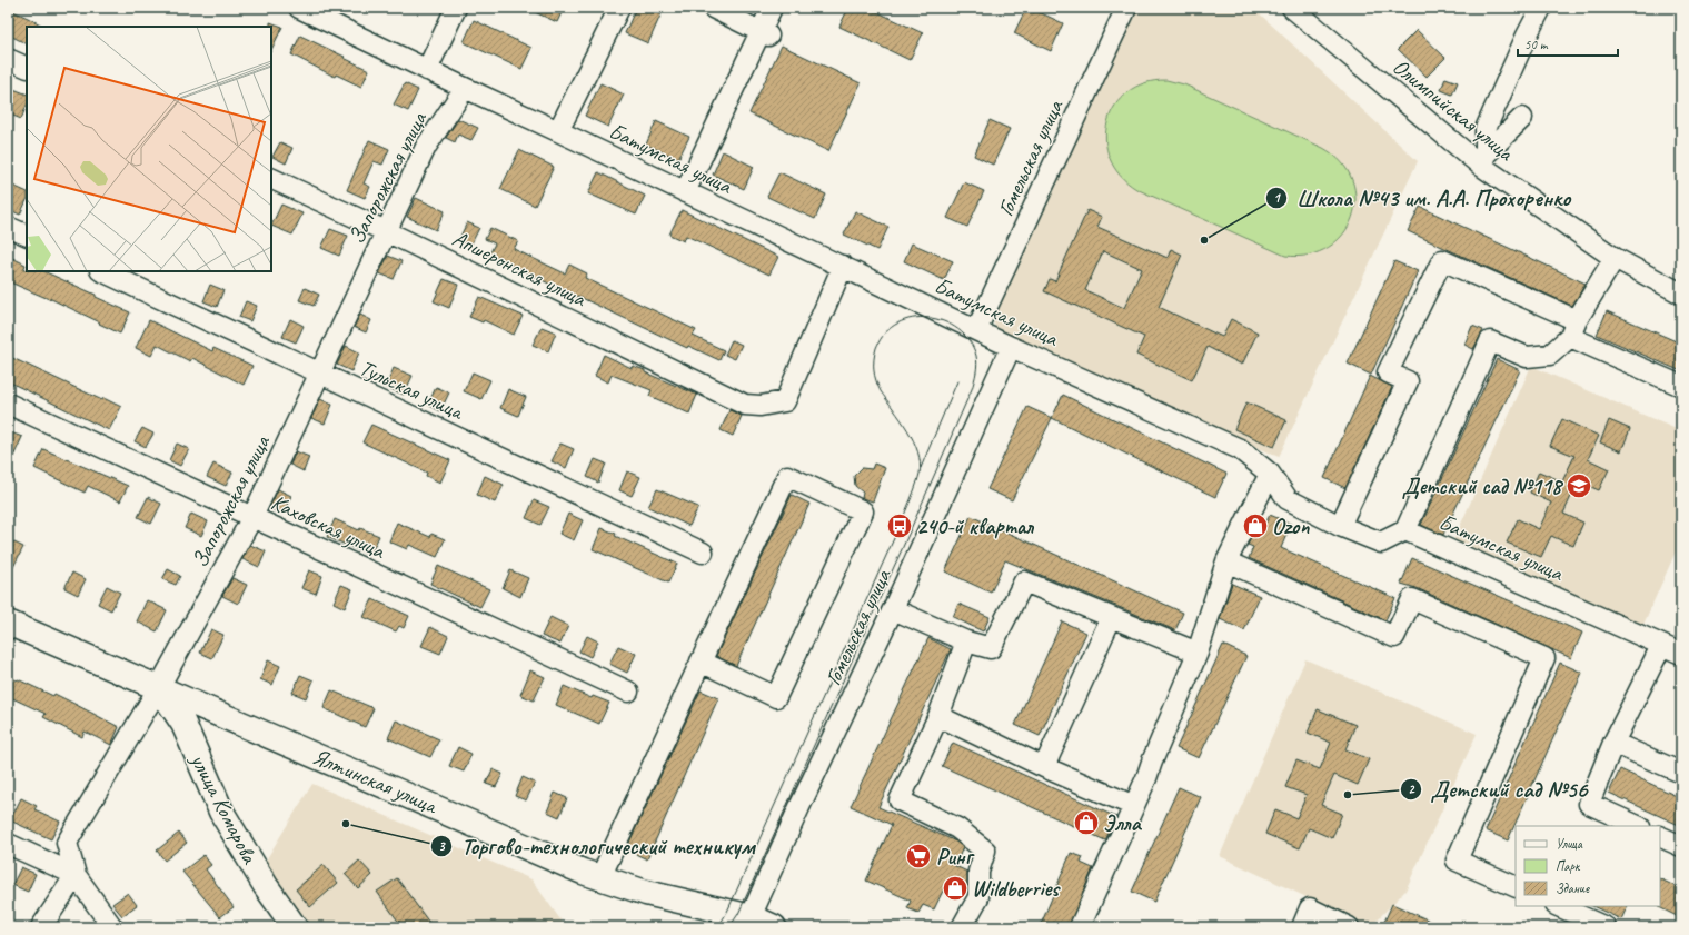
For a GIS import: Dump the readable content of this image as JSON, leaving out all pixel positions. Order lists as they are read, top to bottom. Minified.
{"streets":{"main road":["Ялтинская улица","улица Комарова"],"street":["Олимпийская улица","Батумская улица","Гомельская улица","Запорожская улица","Апшеронская улица","Тульская улица","Каховская улица"]},"crossings":[["Батумская улица","Гомельская улица"],["Батумская улица","Запорожская улица"],["Батумская улица","Апшеронская улица"],["Гомельская улица","Ялтинская улица"],["Запорожская улица","Апшеронская улица"],["Запорожская улица","Тульская улица"],["Запорожская улица","Каховская улица"],["Запорожская улица","Ялтинская улица"],["Запорожская улица","улица Комарова"],["Ялтинская улица","улица Комарова"]],"places":{"other":["Школа №43 им. А.А. Прохоренко","Детский сад №56","Торгово-технологический техникум"],"school or university":["Детский сад №118"],"bus stop":["240-й квартал"],"shop":["Ozon","Элла","Wildberries"],"supermarket":["Ринг"]},"legend":["Улица","Парк","Здание"],"scale_bar":"50 m"}
